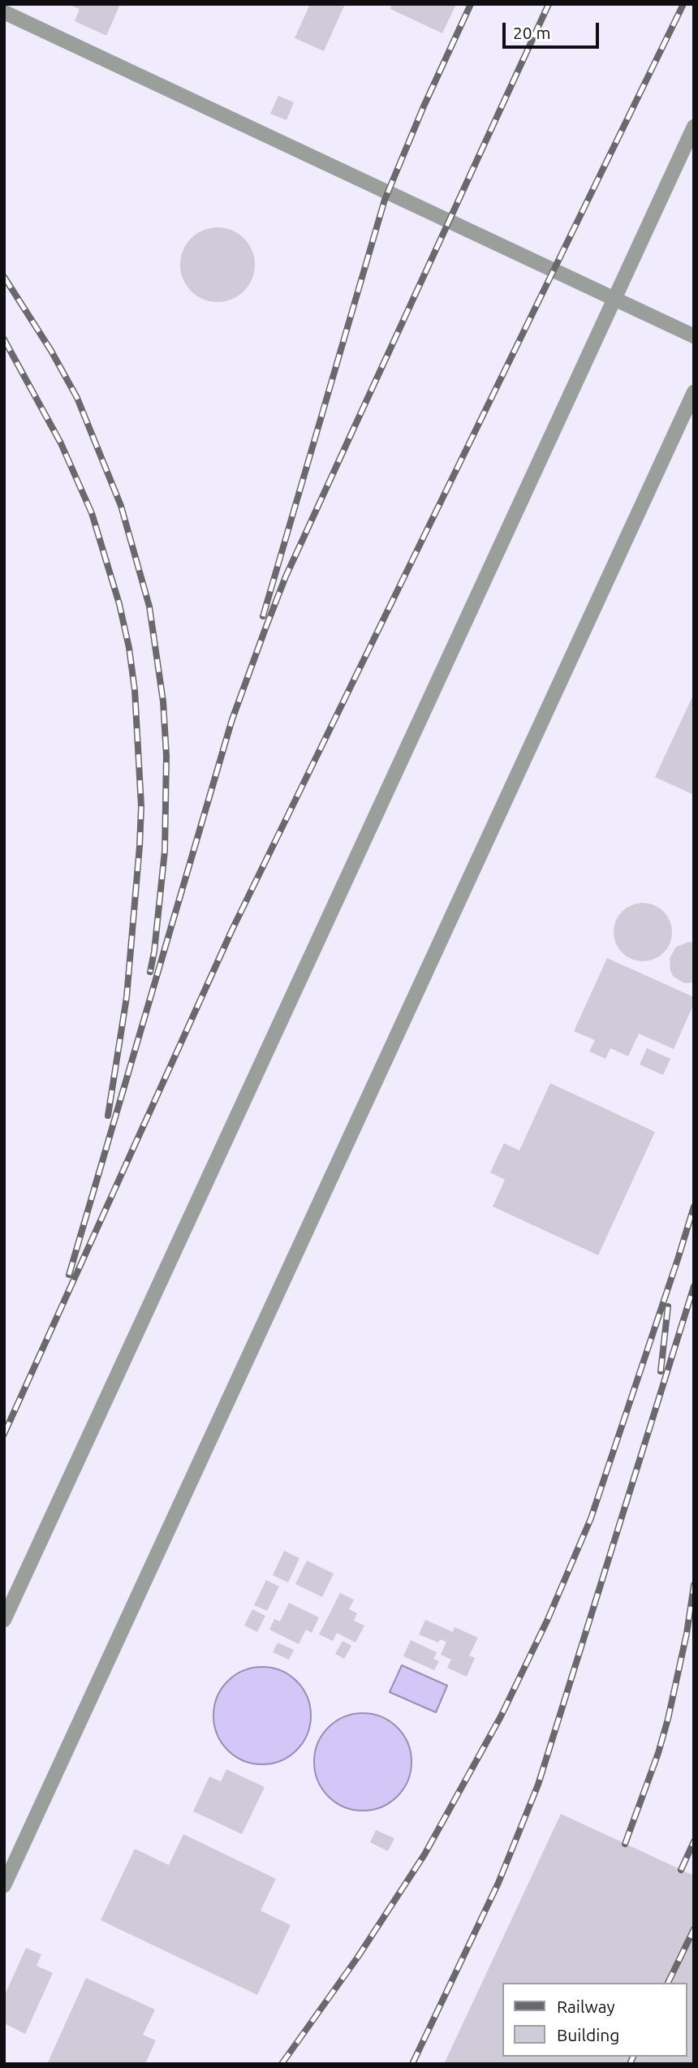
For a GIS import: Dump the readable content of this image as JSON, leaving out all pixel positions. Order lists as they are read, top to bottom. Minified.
{"legend":["Railway","Building"],"scale_bar":"20 m"}
